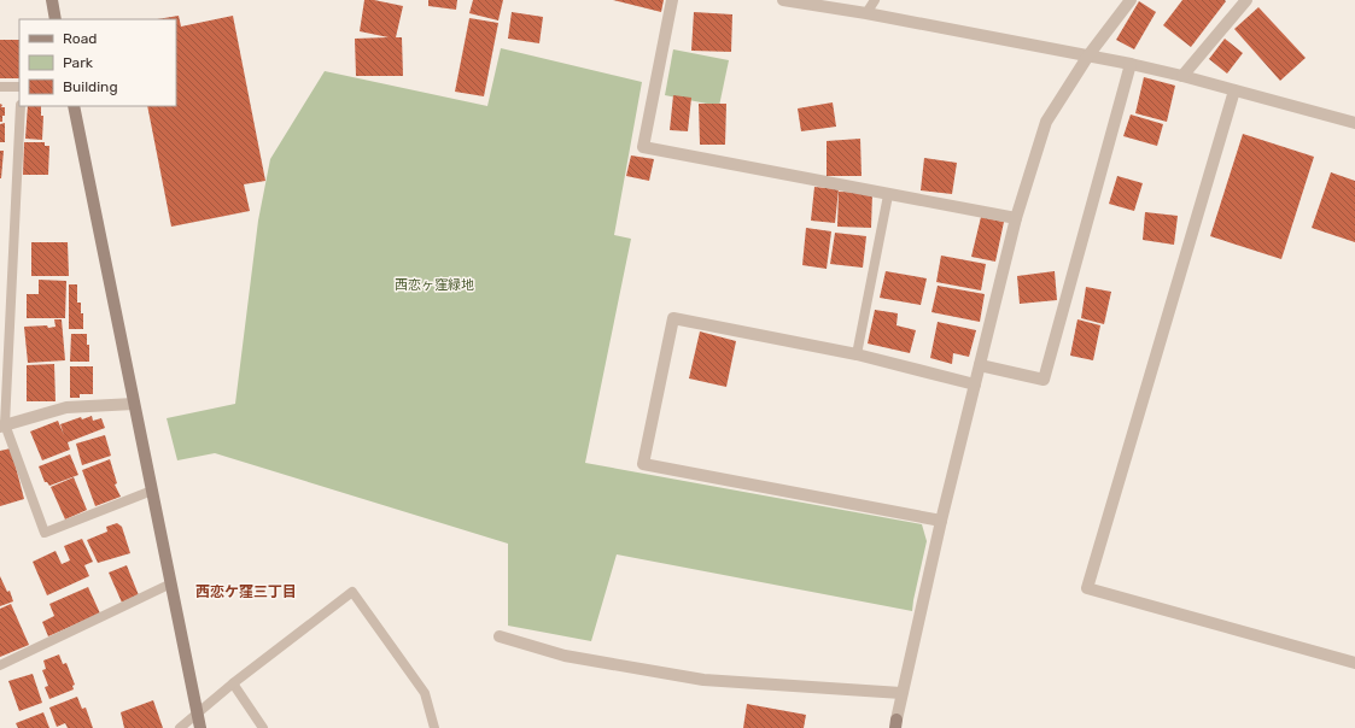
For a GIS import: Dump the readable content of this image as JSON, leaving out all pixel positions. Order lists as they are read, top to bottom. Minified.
{"districts":["西恋ケ窪三丁目"],"parks":["西恋ヶ窪緑地"],"legend":["Road","Park","Building"]}
